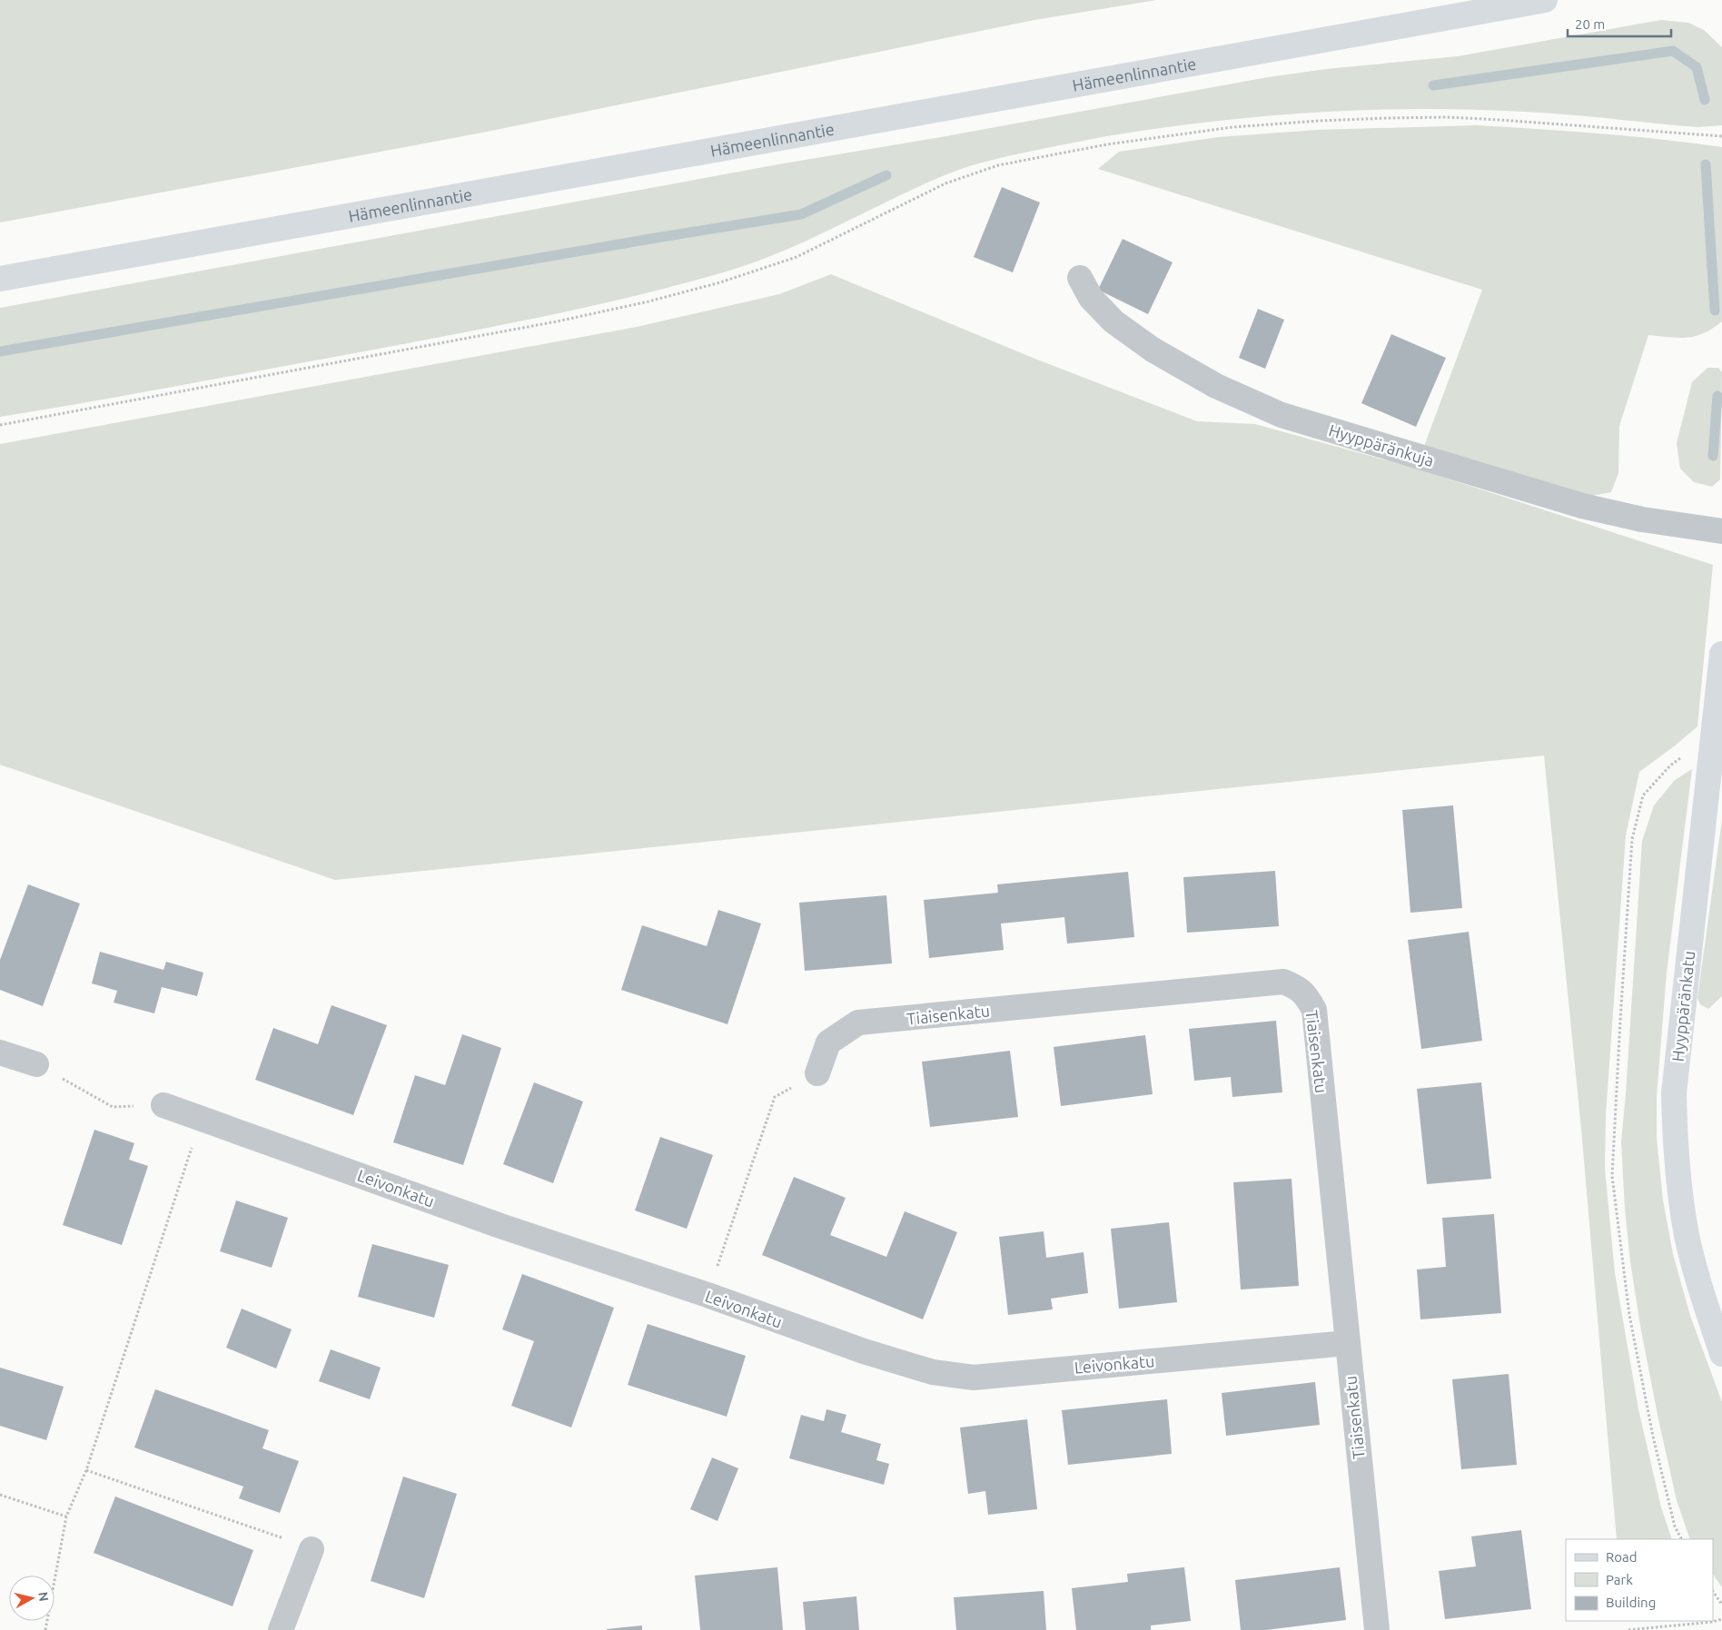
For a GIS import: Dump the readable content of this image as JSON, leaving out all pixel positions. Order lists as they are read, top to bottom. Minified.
{"streets":{"main road":["Hämeenlinnantie","Hyyppäränkatu"],"street":["Hyyppäränkuja","Tiaisenkatu","Leivonkatu"]},"crossings":[["Tiaisenkatu","Leivonkatu"]],"legend":["Road","Park","Building"],"scale_bar":"20 m","north":"right"}
